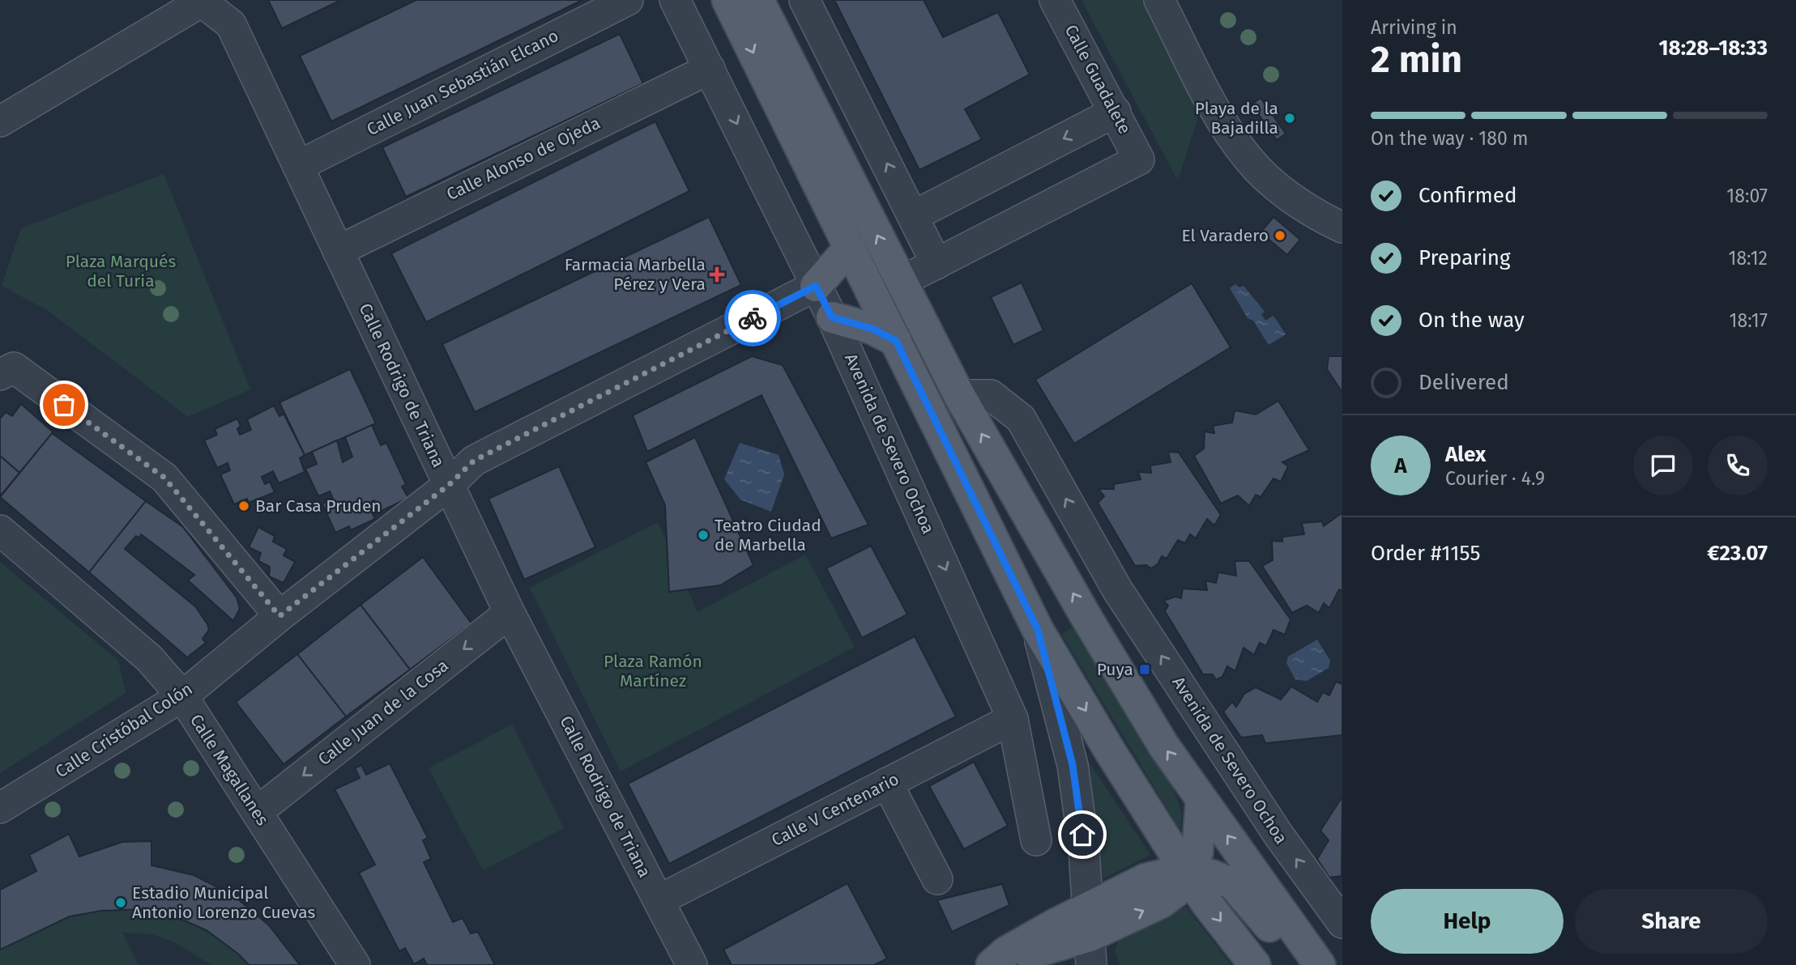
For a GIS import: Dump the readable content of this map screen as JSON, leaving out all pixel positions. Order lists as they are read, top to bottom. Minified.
{"streets":{"street":["Calle Guadalete","Calle Juan Sebastián Elcano","Calle Alonso de Ojeda","Calle Rodrigo de Triana","Avenida de Severo Ochoa","Calle Juan de la Cosa","Calle Cristóbal Colón","Calle Magallanes","Calle V Centenario"]},"crossings":[["Calle Juan Sebastián Elcano","Calle Rodrigo de Triana"],["Calle Alonso de Ojeda","Calle Rodrigo de Triana"],["Calle Alonso de Ojeda","Avenida de Severo Ochoa"],["Calle Rodrigo de Triana","Calle Juan de la Cosa"],["Calle Rodrigo de Triana","Calle Cristóbal Colón"],["Calle Rodrigo de Triana","Calle V Centenario"],["Avenida de Severo Ochoa","Calle Cristóbal Colón"],["Avenida de Severo Ochoa","Calle V Centenario"],["Calle Juan de la Cosa","Calle Magallanes"],["Calle Cristóbal Colón","Calle Magallanes"]],"one_way":["Calle Juan de la Cosa"],"parks":["Plaza Marqués del Turia","Plaza Ramón Martínez"],"places":{"other":["Playa de la Bajadilla","El Varadero","Bar Casa Pruden","Teatro Ciudad de Marbella","Estadio Municipal Antonio Lorenzo Cuevas"],"health":["Farmacia Marbella Pérez y Vera"],"transit":["Puya"]},"page":{"heading":["2 min","Arriving in","18:28–18:33"],"panel":["Alex","Courier · 4.9","Order #1155","€23.07"],"bar":"On the way · 180 m","list":[["Confirmed","18:07"],["Preparing","18:12"],["On the way","18:17"],"Delivered"],"round":"A","buttons":["Help","Share"]}}
